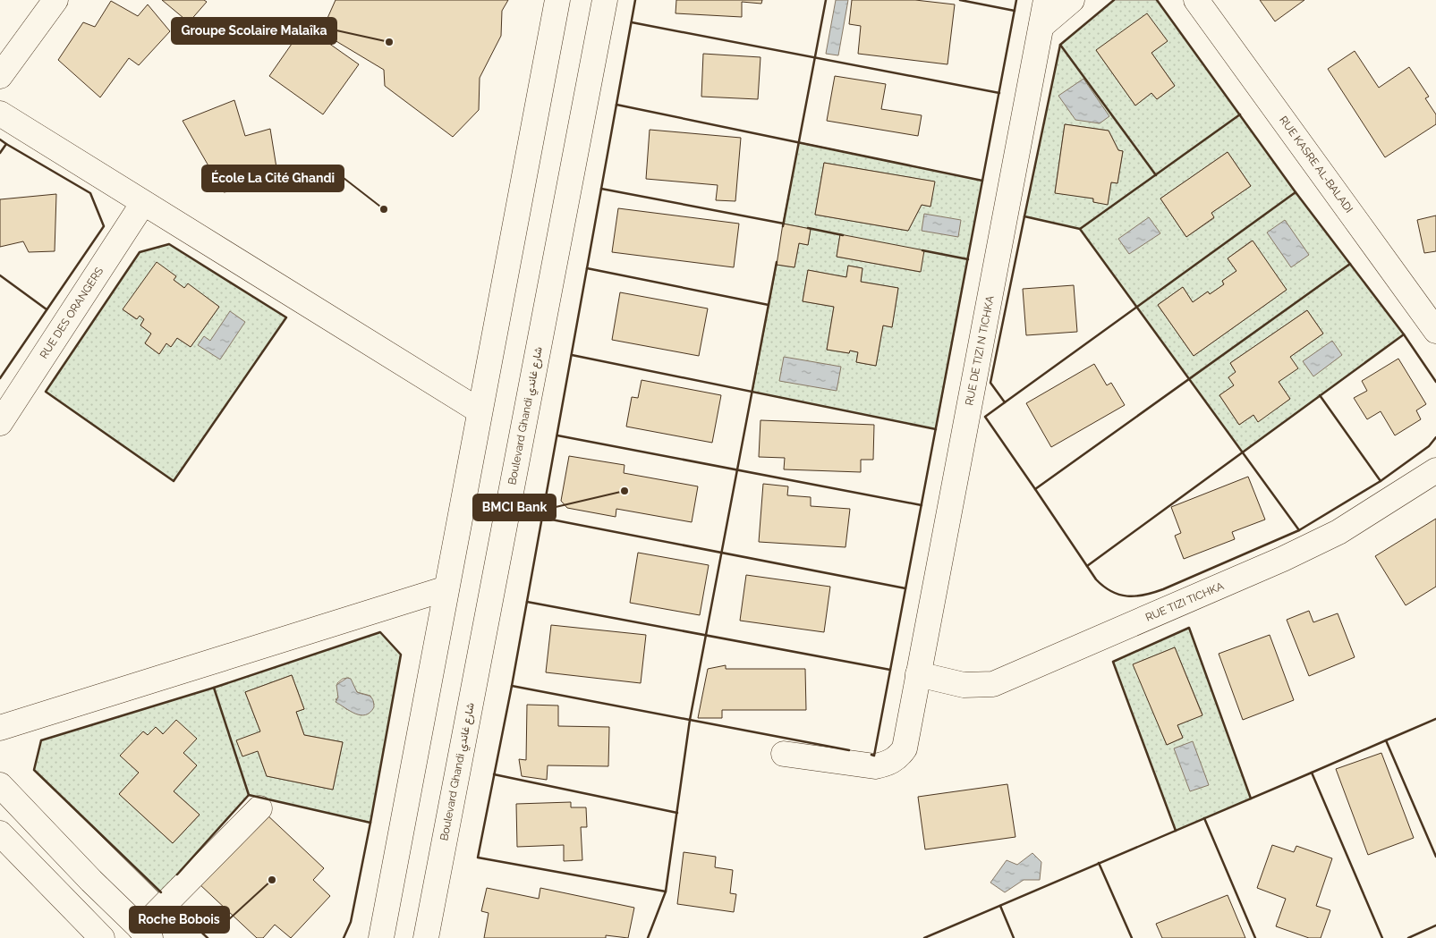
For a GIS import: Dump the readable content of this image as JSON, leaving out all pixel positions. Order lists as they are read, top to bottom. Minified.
{"streets":{"street":["RUE KASRE AL-BALADI","RUE DES ORANGERS","RUE DE TIZI N TICHKA","Boulevard Ghandi شارع غاندي","RUE TIZI TICHKA"]},"crossings":[["RUE DE TIZI N TICHKA","RUE TIZI TICHKA"]],"places":["Groupe Scolaire Malaîka","École La Cité Ghandi","BMCI Bank","Roche Bobois"]}
